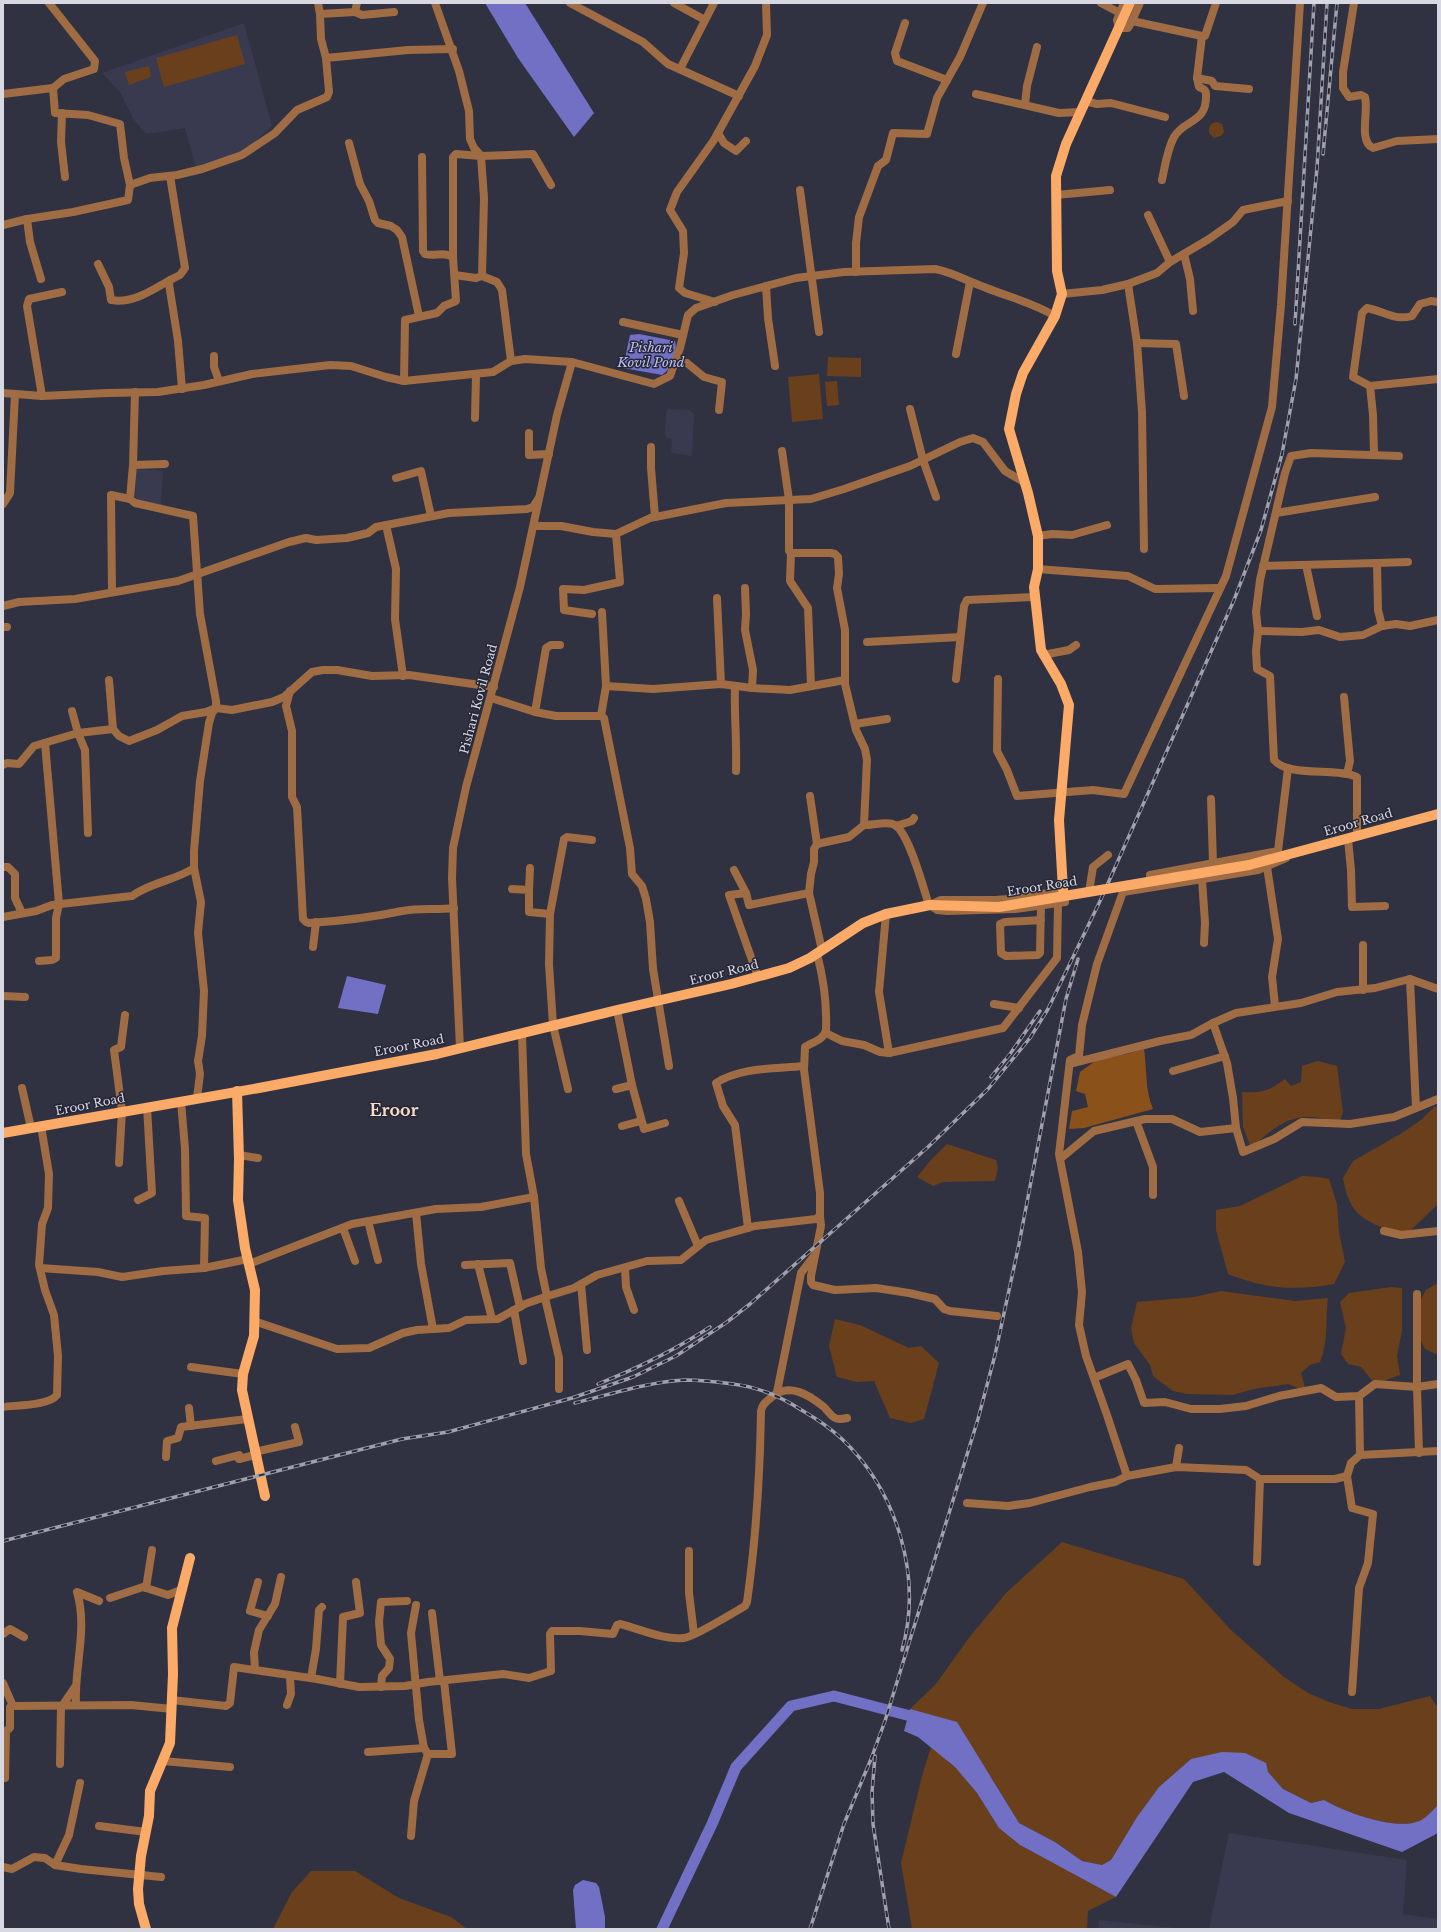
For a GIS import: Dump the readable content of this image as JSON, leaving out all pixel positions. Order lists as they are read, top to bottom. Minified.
{"streets":{"main road":["Eroor Road"],"street":["Pishari Kovil Road"]},"crossings":[["Pishari Kovil Road","Eroor Road"]],"districts":["Eroor"],"water":["Pishari Kovil Pond"]}
